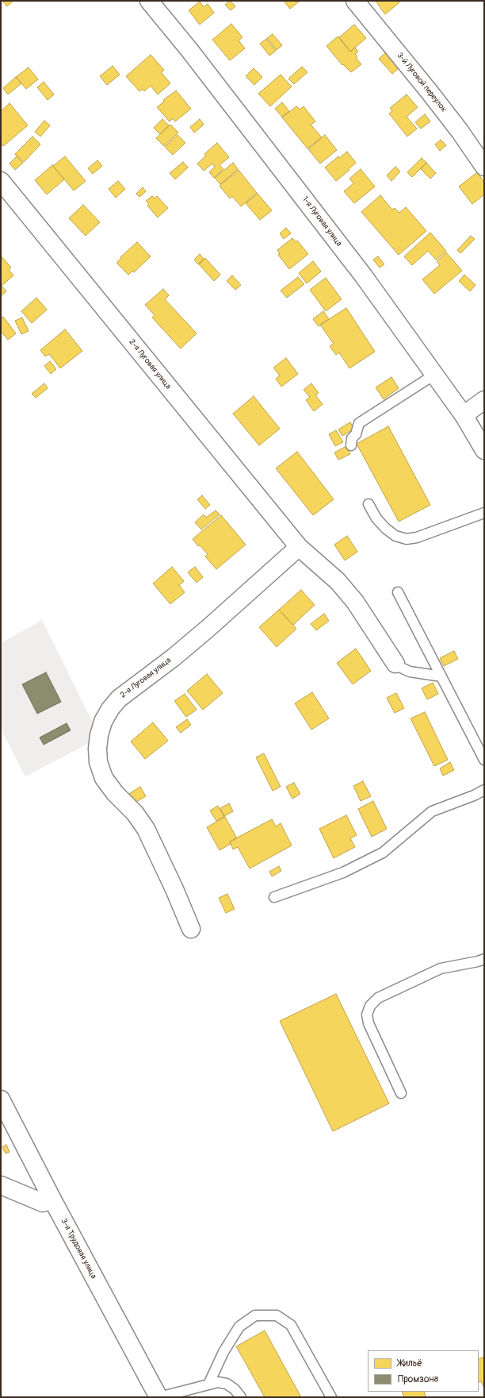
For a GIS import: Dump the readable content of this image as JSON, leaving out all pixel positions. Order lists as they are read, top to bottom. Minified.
{"streets":{"street":["3-й Луговой переулок","1-я Луговая улица","2-я Луговая улица","3-я Трудовая улица"]},"legend":["Жильё","Промзона"]}
